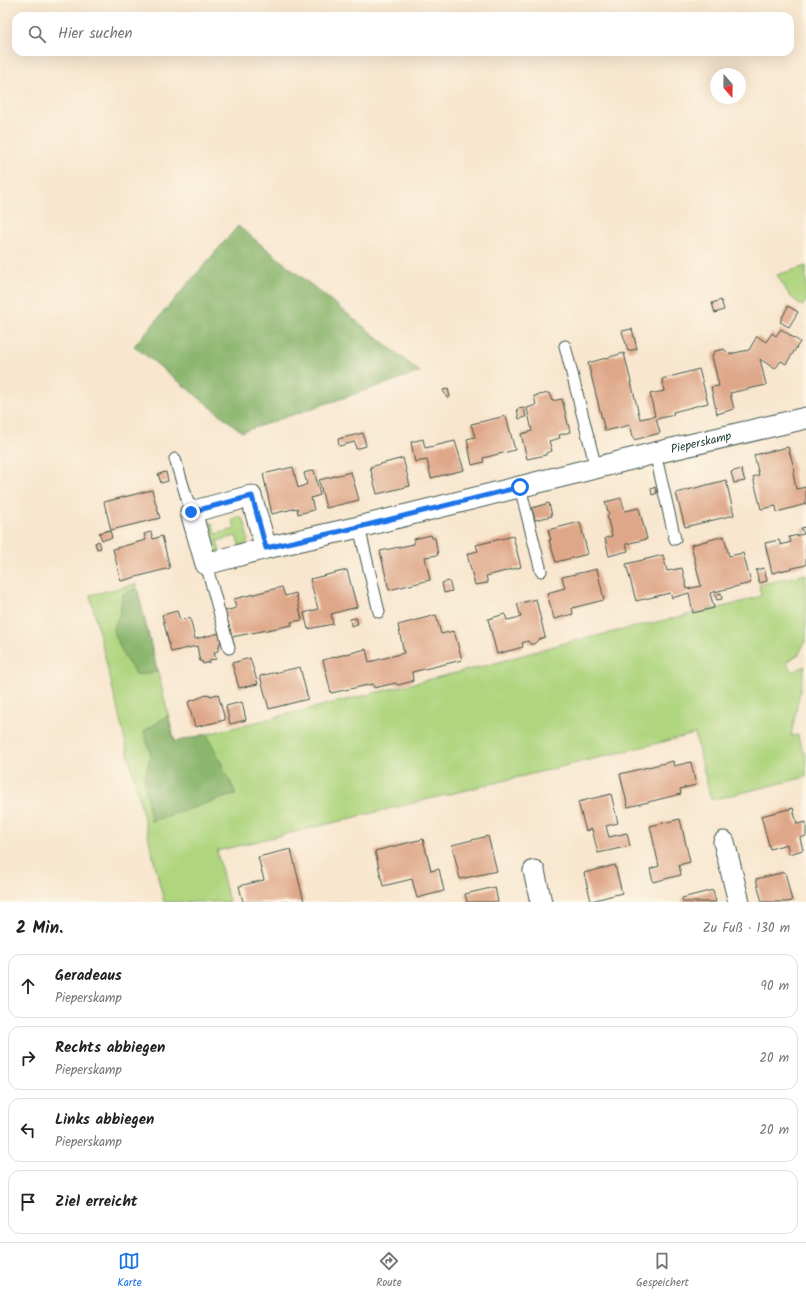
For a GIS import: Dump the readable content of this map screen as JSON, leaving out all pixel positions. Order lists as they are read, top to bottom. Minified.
{"streets":{"street":["Pieperskamp"]},"north":"bottom","page":{"search":"Hier suchen","heading":["2 Min.","Zu Fuß · 130 m"],"list":[["Geradeaus","Pieperskamp","90 m"],["Rechts abbiegen","Pieperskamp","20 m"],["Links abbiegen","Pieperskamp","20 m"],"Ziel erreicht"],"nav":["Karte","Route","Gespeichert"]}}
